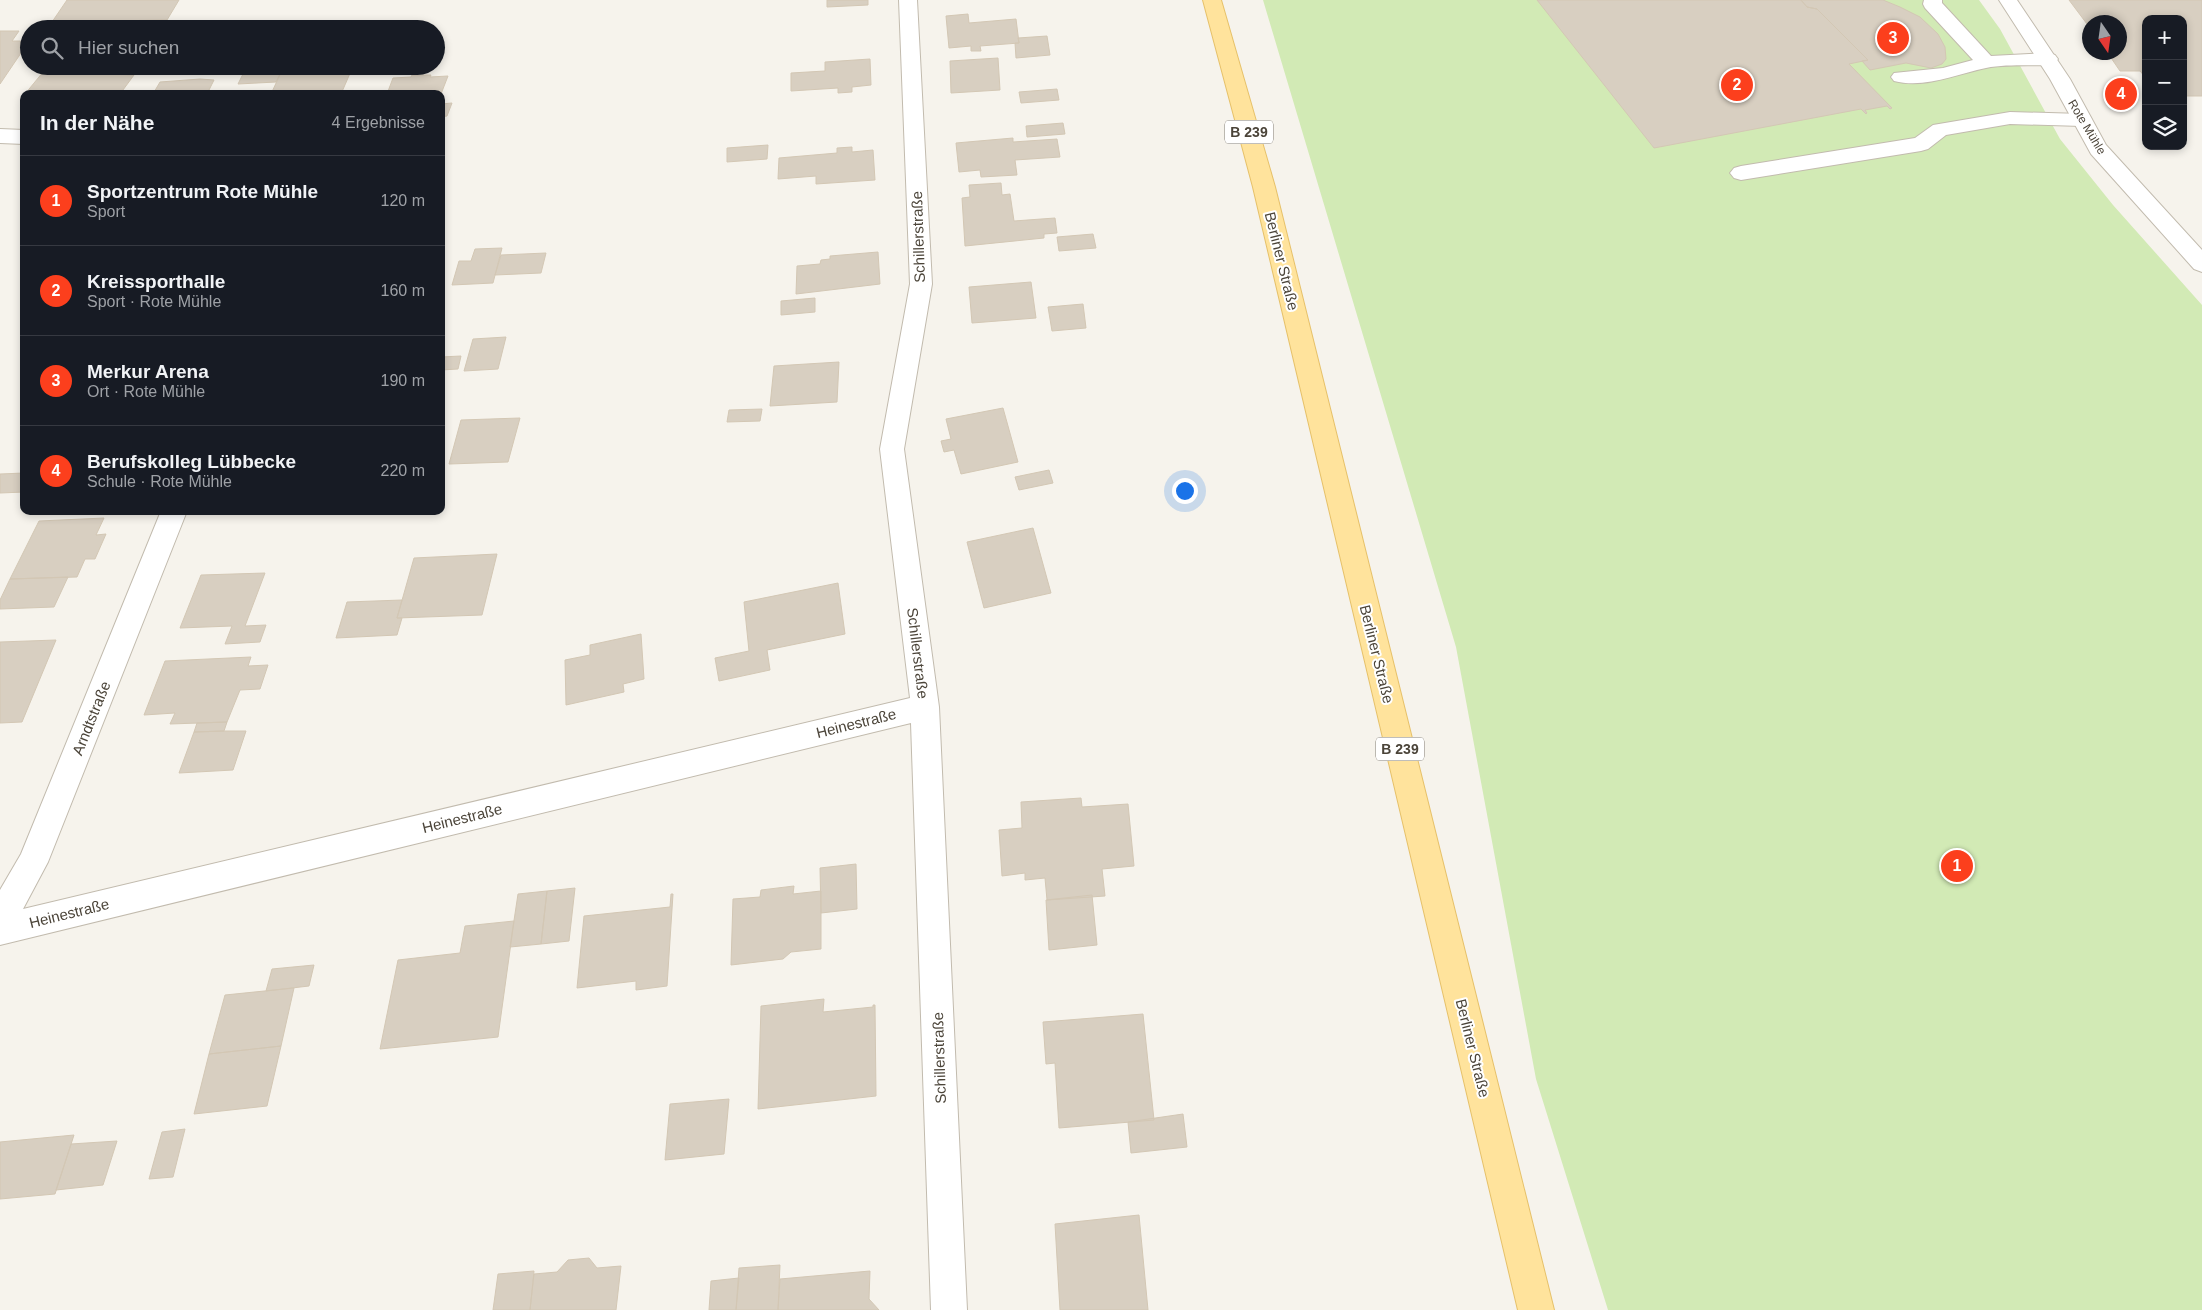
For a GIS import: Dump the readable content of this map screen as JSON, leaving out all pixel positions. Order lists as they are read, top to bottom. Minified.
{"streets":{"main road":["B 239","Berliner Straße"],"street":["Rote Mühle","Schillerstraße","Arndtstraße","Heinestraße"]},"crossings":[["Schillerstraße","Heinestraße"]],"north":"bottom","page":{"map_buttons":["+","−"],"pins":["3","2","4","1"],"search":"Hier suchen","heading":["In der Nähe","4 Ergebnisse"],"list":[{"mark":"1","name":"Sportzentrum Rote Mühle","note":"Sport","value":"120 m"},{"mark":"2","name":"Kreissporthalle","note":"Sport · Rote Mühle","value":"160 m"},{"mark":"3","name":"Merkur Arena","note":"Ort · Rote Mühle","value":"190 m"},{"mark":"4","name":"Berufskolleg Lübbecke","note":"Schule · Rote Mühle","value":"220 m"}]}}
